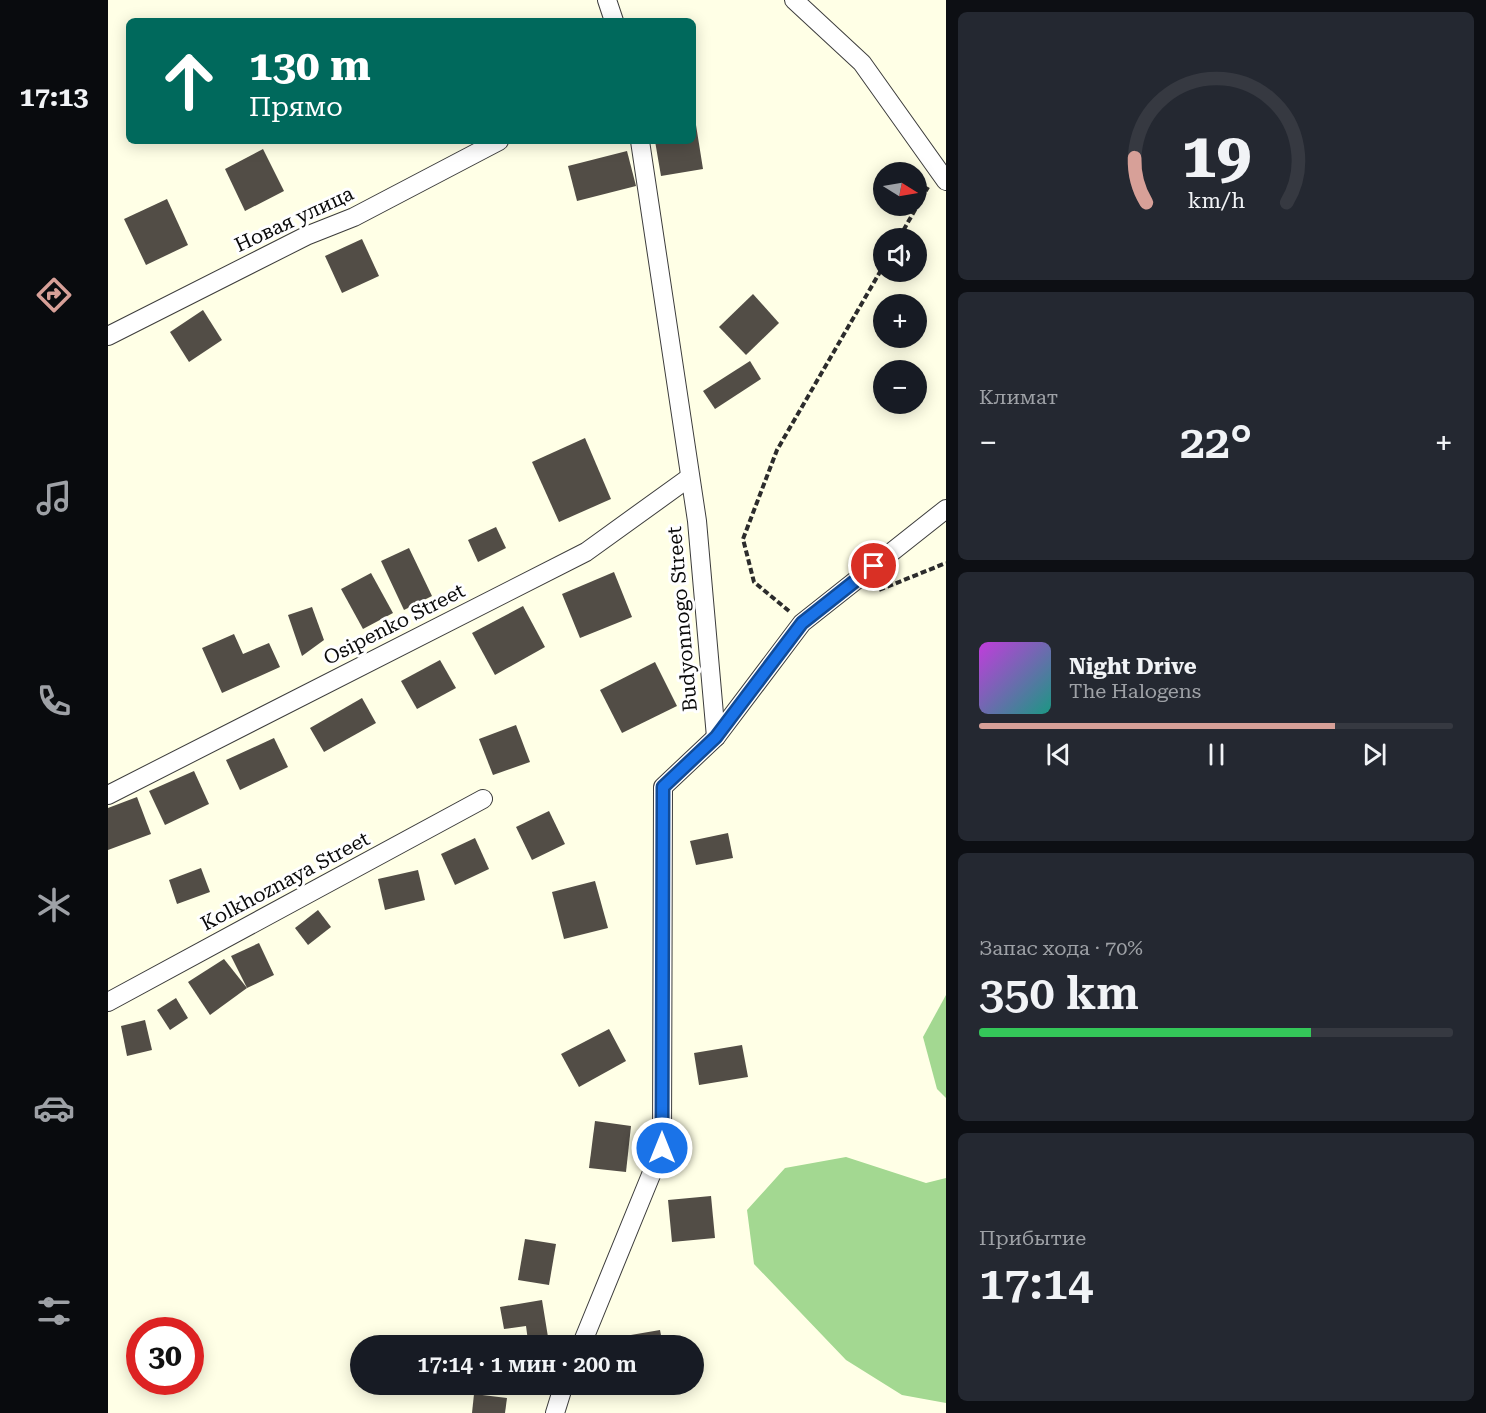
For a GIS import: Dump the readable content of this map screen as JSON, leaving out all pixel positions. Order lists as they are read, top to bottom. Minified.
{"streets":{"street":["Новая улица","Budyonnogo Street","Osipenko Street","Kolkhoznaya Street"]},"crossings":[["Budyonnogo Street","Osipenko Street"]],"north":"right","page":{"tabs":"17:13","turn":["130 m","Прямо"],"map_buttons":["+","−"],"tile":["Климат",["Запас хода · 70%","350 km"],["Прибытие","17:14"]],"heat":["−","22°","+"],"song":["Night Drive","The Halogens"],"limit":"30","trip":"17:14 · 1 мин · 200 m","gauge":["19","km/h"]}}
